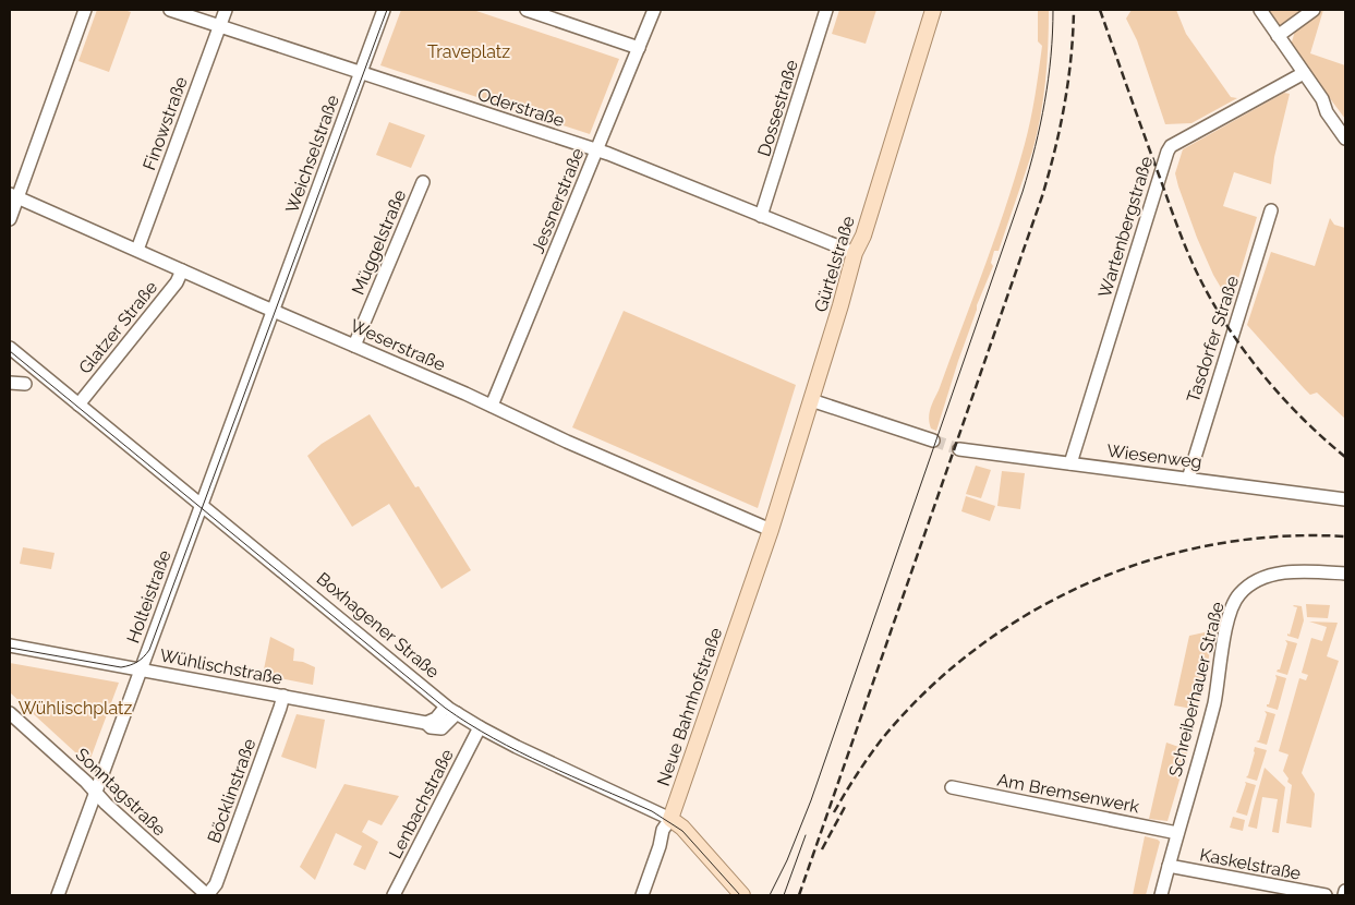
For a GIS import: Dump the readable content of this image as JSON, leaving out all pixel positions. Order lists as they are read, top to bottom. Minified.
{"streets":{"main road":["Gürtelstraße","Boxhagener Straße","Neue Bahnhofstraße"],"street":["Oderstraße","Dossestraße","Finowstraße","Weichselstraße","Jessnerstraße","Wartenbergstraße","Müggelstraße","Glatzer Straße","Tasdorfer Straße","Weserstraße","Wiesenweg","Holteistraße","Wühlischstraße","Schreiberhauer Straße","Böcklinstraße","Sonntagstraße","Am Bremsenwerk","Lenbachstraße","Kaskelstraße"]},"crossings":[["Oderstraße","Dossestraße"],["Oderstraße","Finowstraße"],["Oderstraße","Weichselstraße"],["Oderstraße","Jessnerstraße"],["Oderstraße","Gürtelstraße"],["Finowstraße","Weserstraße"],["Weichselstraße","Weserstraße"],["Weichselstraße","Holteistraße"],["Jessnerstraße","Weserstraße"],["Wartenbergstraße","Wiesenweg"],["Müggelstraße","Weserstraße"],["Gürtelstraße","Weserstraße"],["Gürtelstraße","Neue Bahnhofstraße"],["Glatzer Straße","Weserstraße"],["Glatzer Straße","Boxhagener Straße"],["Tasdorfer Straße","Wiesenweg"],["Weserstraße","Holteistraße"],["Weserstraße","Neue Bahnhofstraße"],["Holteistraße","Boxhagener Straße"],["Holteistraße","Wühlischstraße"],["Holteistraße","Sonntagstraße"],["Boxhagener Straße","Wühlischstraße"],["Boxhagener Straße","Neue Bahnhofstraße"],["Boxhagener Straße","Lenbachstraße"],["Wühlischstraße","Böcklinstraße"],["Schreiberhauer Straße","Am Bremsenwerk"],["Schreiberhauer Straße","Kaskelstraße"],["Böcklinstraße","Sonntagstraße"]],"parks":["Traveplatz","Wühlischplatz"]}
